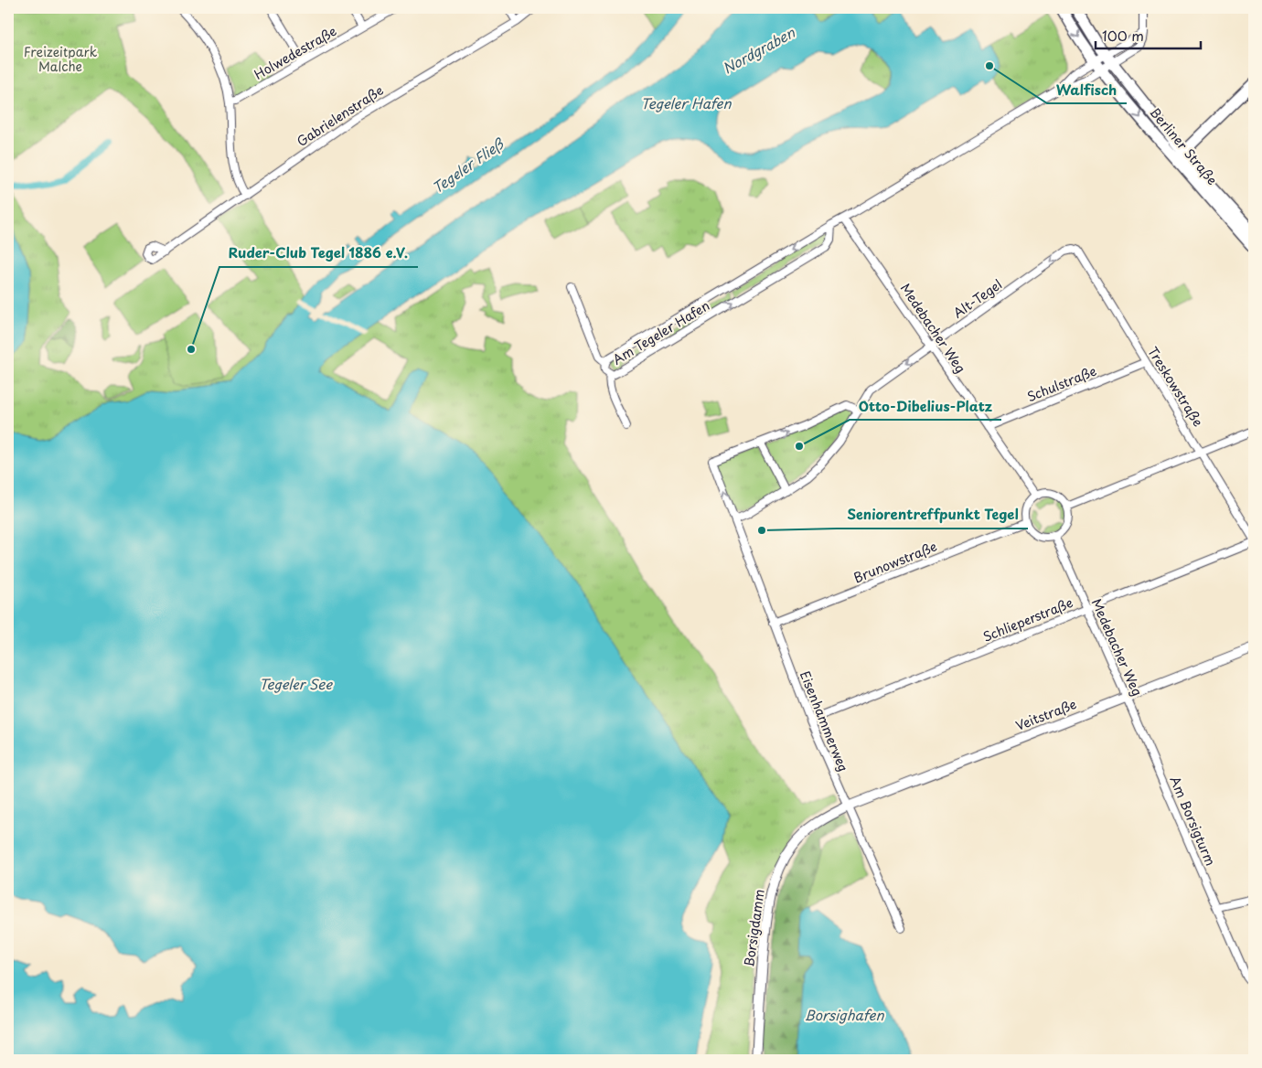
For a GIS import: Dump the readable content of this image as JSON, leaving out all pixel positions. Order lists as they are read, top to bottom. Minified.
{"streets":{"main road":["Berliner Straße"],"street":["Holwedestraße","Gabrielenstraße","Alt-Tegel","Medebacher Weg","Am Tegeler Hafen","Schulstraße","Treskowstraße","Brunowstraße","Schlieperstraße","Veitstraße","Eisenhammerweg","Am Borsigturm","Borsigdamm"]},"crossings":[["Berliner Straße","Am Tegeler Hafen"],["Alt-Tegel","Medebacher Weg"],["Alt-Tegel","Treskowstraße"],["Alt-Tegel","Eisenhammerweg"],["Medebacher Weg","Am Tegeler Hafen"],["Medebacher Weg","Schulstraße"],["Medebacher Weg","Brunowstraße"],["Medebacher Weg","Schlieperstraße"],["Medebacher Weg","Veitstraße"],["Medebacher Weg","Am Borsigturm"],["Schulstraße","Treskowstraße"],["Treskowstraße","Schlieperstraße"],["Brunowstraße","Eisenhammerweg"],["Schlieperstraße","Eisenhammerweg"],["Veitstraße","Eisenhammerweg"],["Veitstraße","Borsigdamm"],["Eisenhammerweg","Borsigdamm"]],"one_way":["Alt-Tegel"],"water":["Nordgraben","Tegeler Hafen","Tegeler Fließ","Tegeler See","Borsighafen"],"parks":["Freizeitpark Malche"],"places":["Walfisch","Ruder-Club Tegel 1886 e.V.","Otto-Dibelius-Platz","Seniorentreffpunkt Tegel"],"scale_bar":"100 m"}
